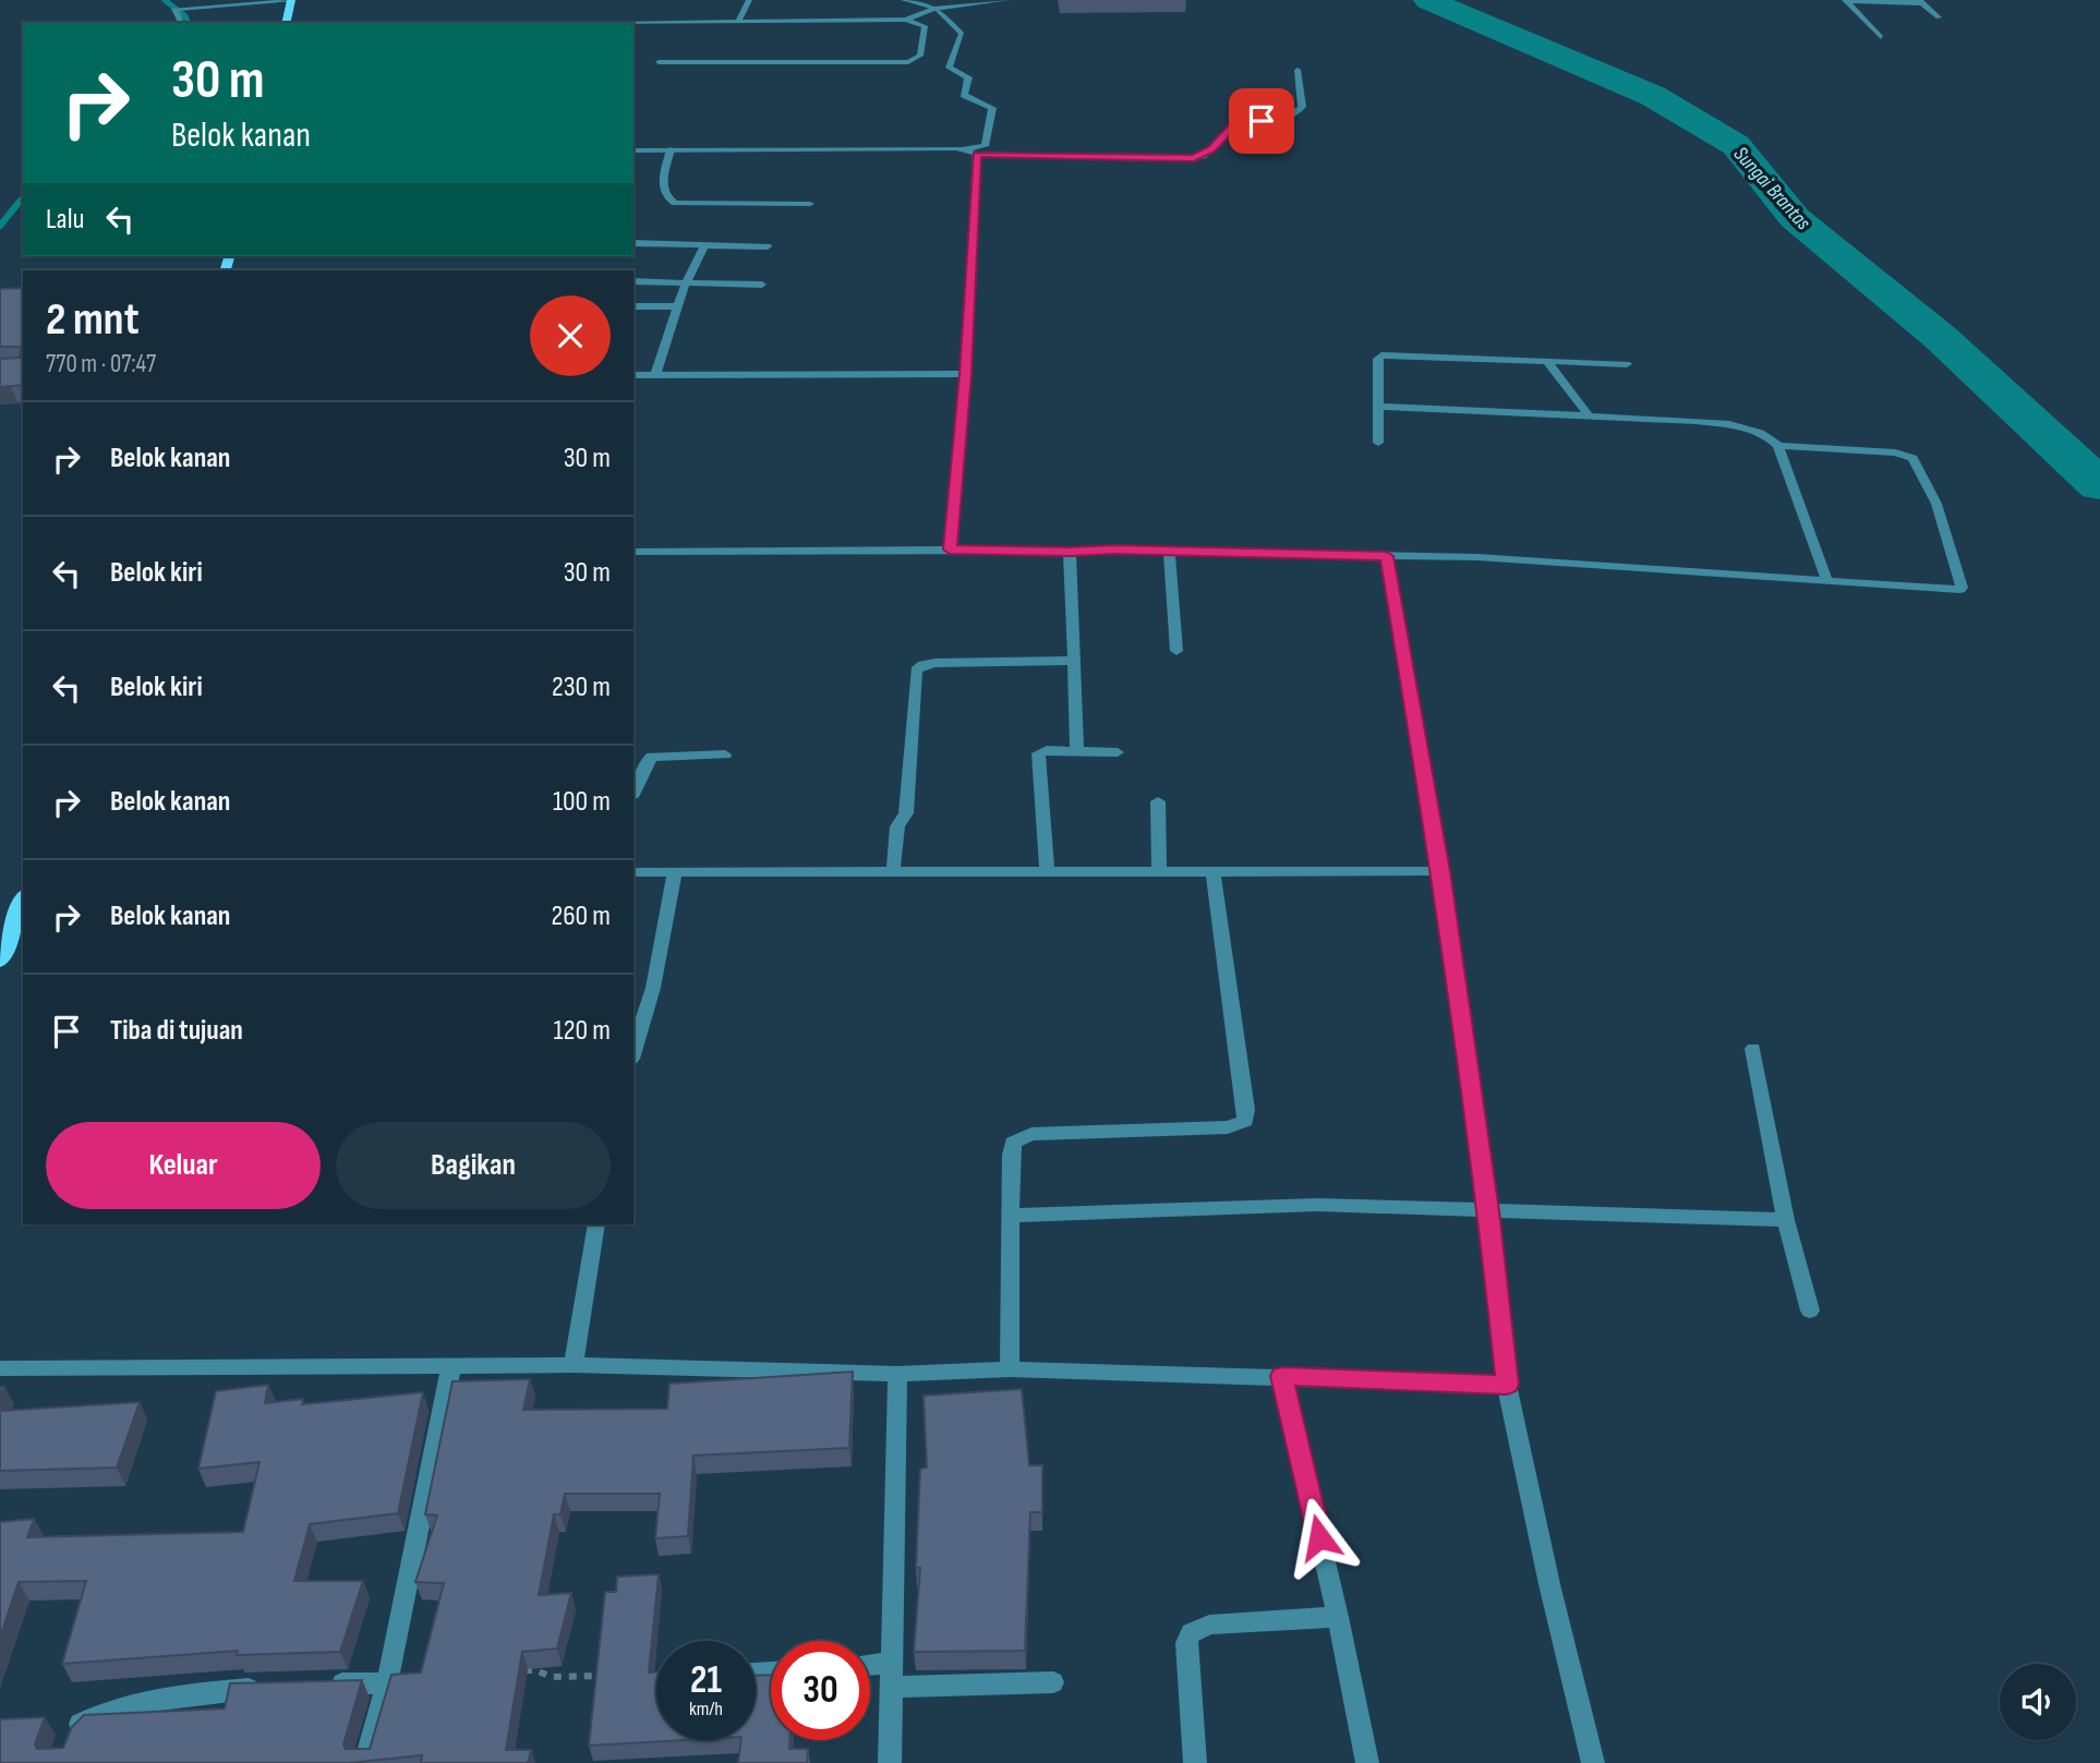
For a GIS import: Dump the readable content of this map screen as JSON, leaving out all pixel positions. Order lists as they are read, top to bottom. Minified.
{"water":["Sungai Brantas"],"page":{"turn":["30 m","Belok kanan"],"then":"Lalu","heading":["2 mnt","770 m · 07:47"],"list":[{"name":"Belok kanan","value":"30 m"},{"name":"Belok kiri","value":"30 m"},{"name":"Belok kiri","value":"230 m"},{"name":"Belok kanan","value":"100 m"},{"name":"Belok kanan","value":"260 m"},{"name":"Tiba di tujuan","value":"120 m"}],"buttons":["Keluar","Bagikan"],"speed":"21 km/h","limit":"30"}}
